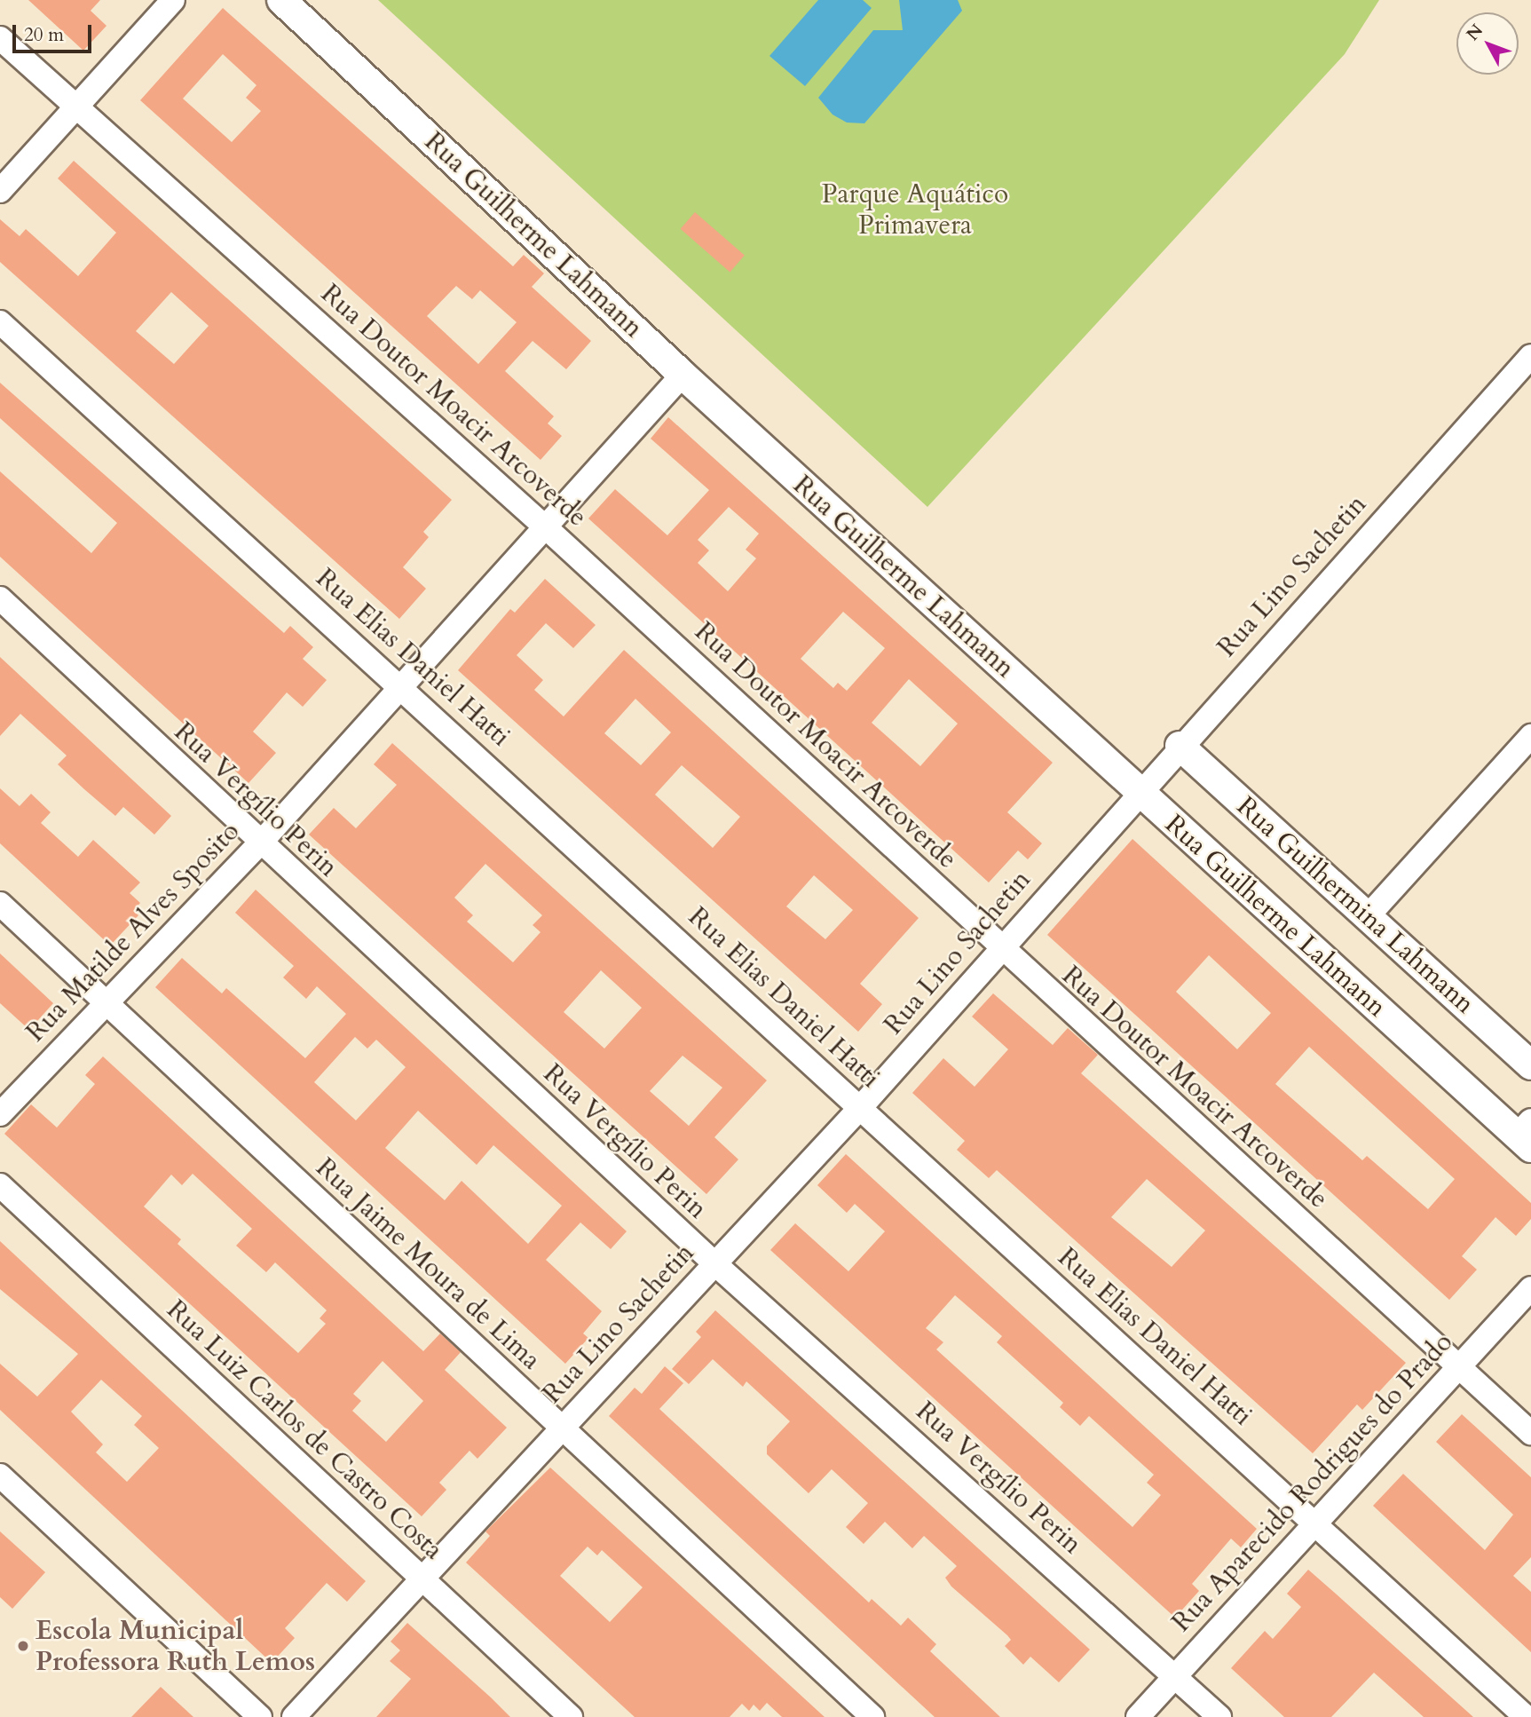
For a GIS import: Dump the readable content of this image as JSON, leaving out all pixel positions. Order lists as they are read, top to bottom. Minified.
{"streets":{"street":["Rua Guilherme Lahmann","Rua Doutor Moacir Arcoverde","Rua Lino Sachetin","Rua Elias Daniel Hatti","Rua Vergílio Perin","Rua Guilhermina Lahmann","Rua Matilde Alves Sposito","Rua Jaime Moura de Lima","Rua Luiz Carlos de Castro Costa","Rua Aparecido Rodrigues do Prado"]},"crossings":[["Rua Guilherme Lahmann","Rua Lino Sachetin"],["Rua Guilherme Lahmann","Rua Matilde Alves Sposito"],["Rua Doutor Moacir Arcoverde","Rua Lino Sachetin"],["Rua Doutor Moacir Arcoverde","Rua Matilde Alves Sposito"],["Rua Doutor Moacir Arcoverde","Rua Aparecido Rodrigues do Prado"],["Rua Lino Sachetin","Rua Elias Daniel Hatti"],["Rua Lino Sachetin","Rua Vergílio Perin"],["Rua Lino Sachetin","Rua Guilhermina Lahmann"],["Rua Lino Sachetin","Rua Jaime Moura de Lima"],["Rua Lino Sachetin","Rua Luiz Carlos de Castro Costa"],["Rua Elias Daniel Hatti","Rua Matilde Alves Sposito"],["Rua Elias Daniel Hatti","Rua Aparecido Rodrigues do Prado"],["Rua Vergílio Perin","Rua Matilde Alves Sposito"],["Rua Vergílio Perin","Rua Aparecido Rodrigues do Prado"],["Rua Matilde Alves Sposito","Rua Jaime Moura de Lima"]],"parks":["Parque Aquático Primavera"],"places":["Escola Municipal Professora Ruth Lemos"],"scale_bar":"20 m","north":"top left"}
